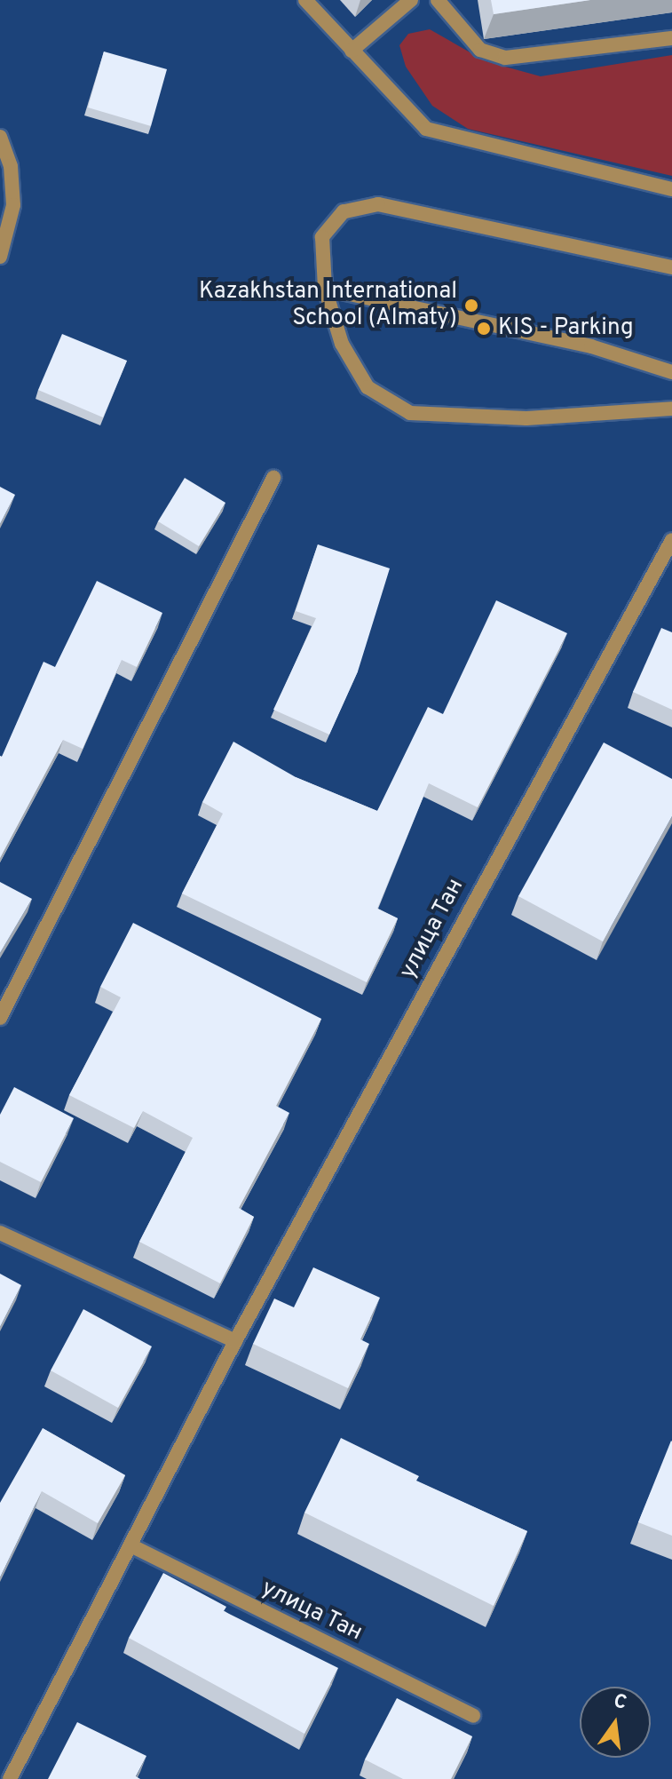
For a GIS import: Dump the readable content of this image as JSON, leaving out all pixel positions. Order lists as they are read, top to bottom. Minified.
{"streets":{"street":["улица Тан"]},"places":["Kazakhstan International School (Almaty)","KIS - Parking"],"north":"top"}
